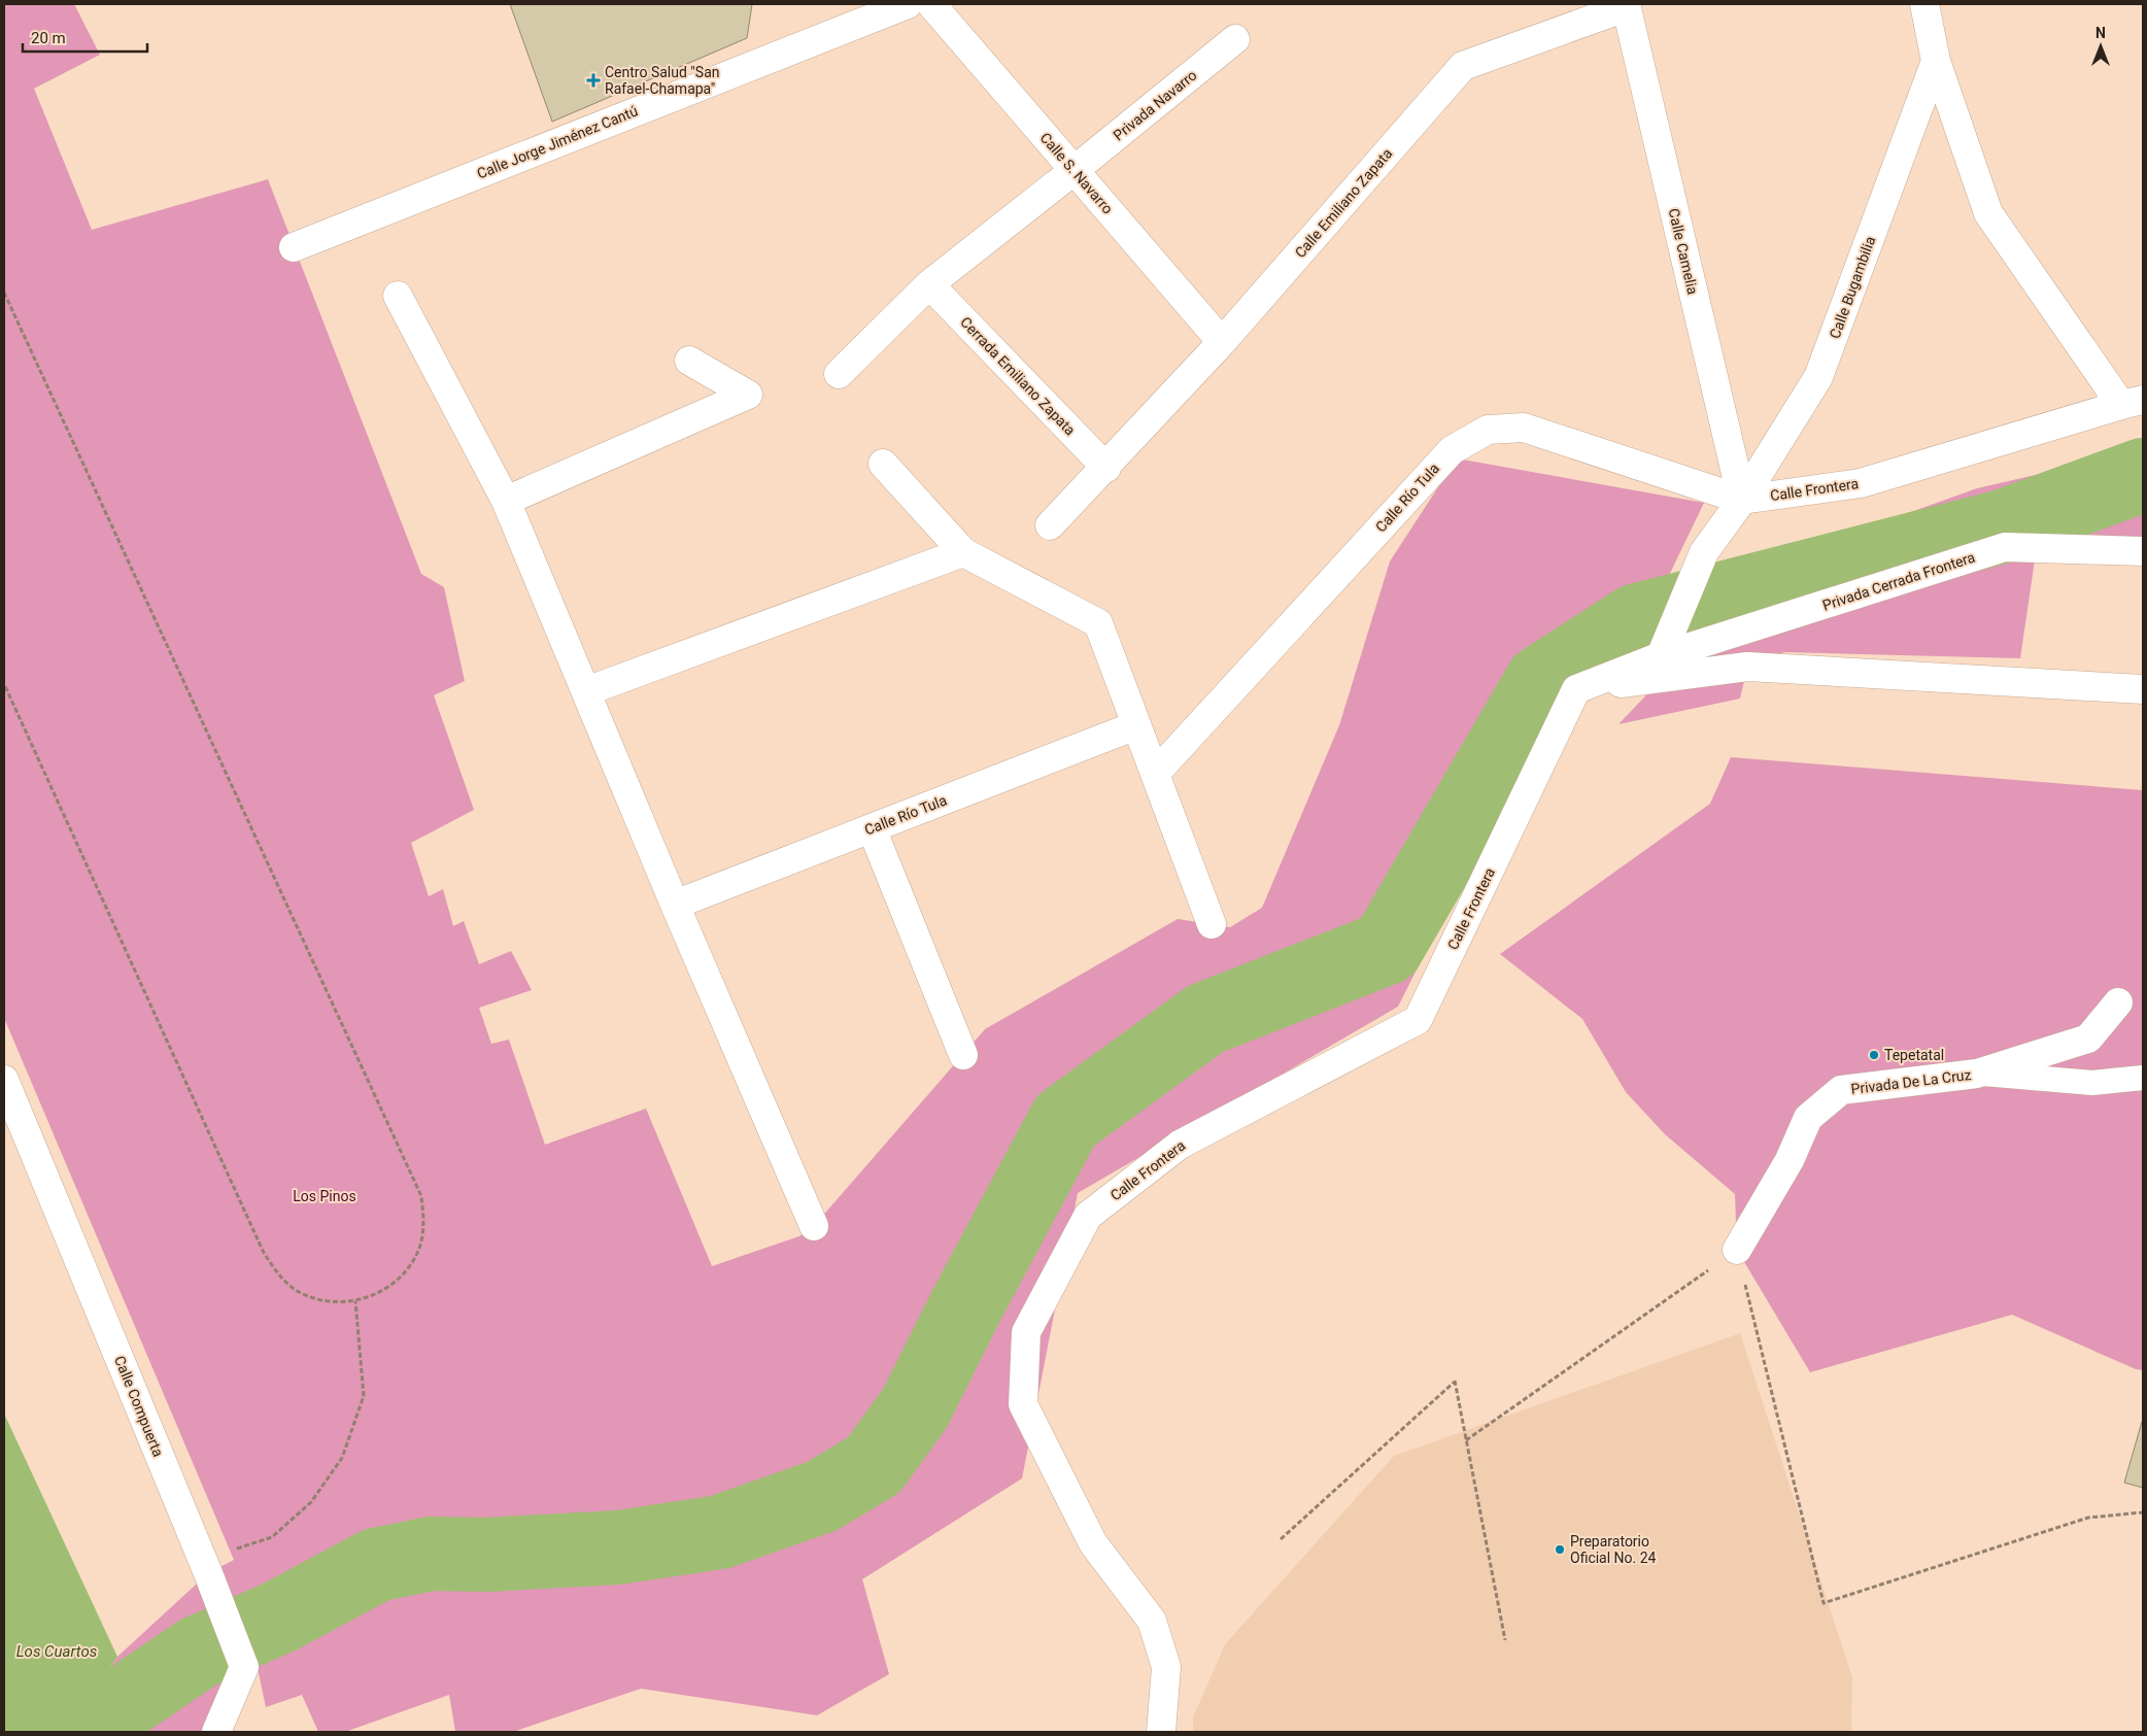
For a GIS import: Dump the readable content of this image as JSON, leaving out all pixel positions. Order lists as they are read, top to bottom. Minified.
{"streets":{"street":["Privada Navarro","Calle Jorge Jiménez Cantú","Calle S. Navarro","Calle Emiliano Zapata","Calle Camelia","Calle Bugambilia","Cerrada Emiliano Zapata","Calle Frontera","Calle Río Tula","Privada Cerrada Frontera","Privada De La Cruz","Calle Compuerta"]},"crossings":[["Privada Navarro","Calle S. Navarro"],["Calle S. Navarro","Calle Emiliano Zapata"],["Calle Emiliano Zapata","Calle Camelia"],["Calle Emiliano Zapata","Cerrada Emiliano Zapata"],["Calle Camelia","Calle Bugambilia"],["Calle Camelia","Calle Frontera"],["Calle Camelia","Calle Río Tula"],["Calle Bugambilia","Calle Frontera"],["Calle Bugambilia","Calle Río Tula"],["Calle Frontera","Calle Río Tula"]],"water":["Los Cuartos"],"parks":["Los Pinos"],"places":{"health":["Centro Salud \"San Rafael-Chamapa\""],"other":["Tepetatal","Preparatorio Oficial No. 24"]},"scale_bar":"20 m","north":"top"}
